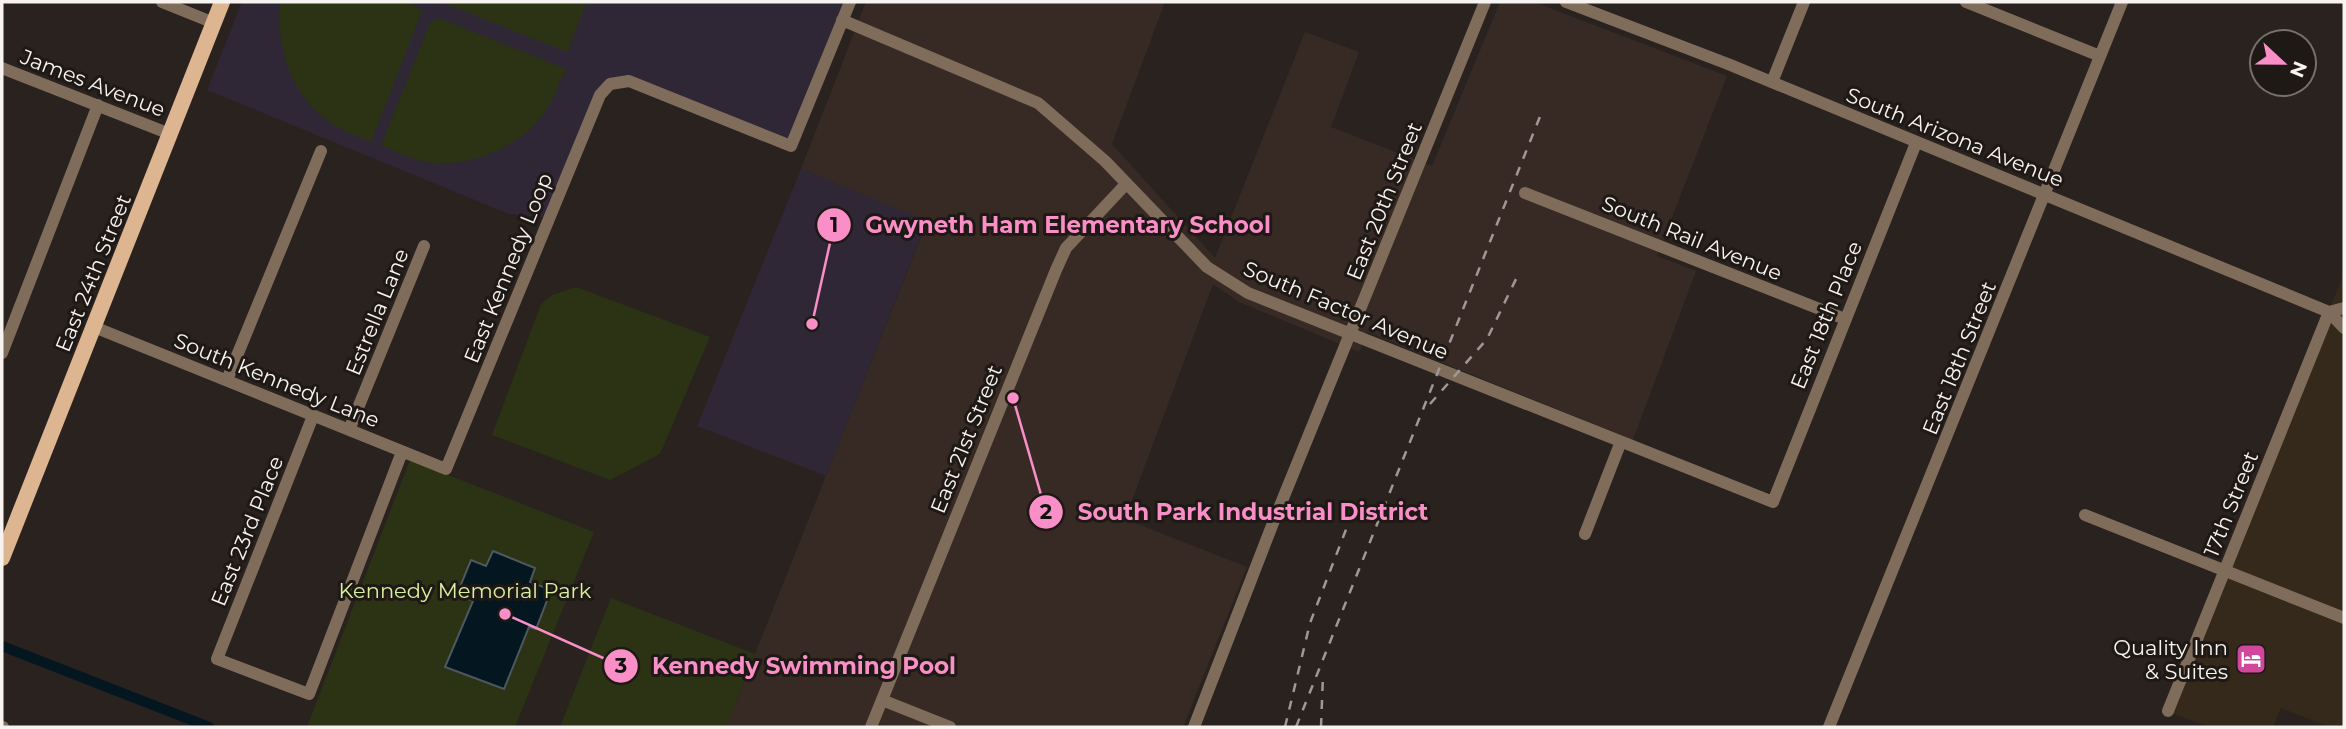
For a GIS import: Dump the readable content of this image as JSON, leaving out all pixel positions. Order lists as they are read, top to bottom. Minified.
{"streets":{"main road":["East 24th Street"],"street":["James Avenue","South Arizona Avenue","East 20th Street","South Rail Avenue","East Kennedy Loop","South Factor Avenue","Estrella Lane","East 18th Place","East 18th Street","South Kennedy Lane","East 21st Street","17th Street","East 23rd Place"]},"crossings":[["James Avenue","East 24th Street"],["South Arizona Avenue","East 18th Place"],["South Arizona Avenue","East 18th Street"],["South Arizona Avenue","17th Street"],["East 20th Street","South Factor Avenue"],["South Rail Avenue","East 18th Place"],["East Kennedy Loop","South Factor Avenue"],["East Kennedy Loop","South Kennedy Lane"],["East 24th Street","South Kennedy Lane"],["South Factor Avenue","East 18th Place"],["South Factor Avenue","East 21st Street"],["Estrella Lane","South Kennedy Lane"],["South Kennedy Lane","East 23rd Place"]],"parks":["Kennedy Memorial Park"],"places":{"other":["Gwyneth Ham Elementary School","South Park Industrial District","Kennedy Swimming Pool"],"hotel":["Quality Inn & Suites"]},"north":"right"}
